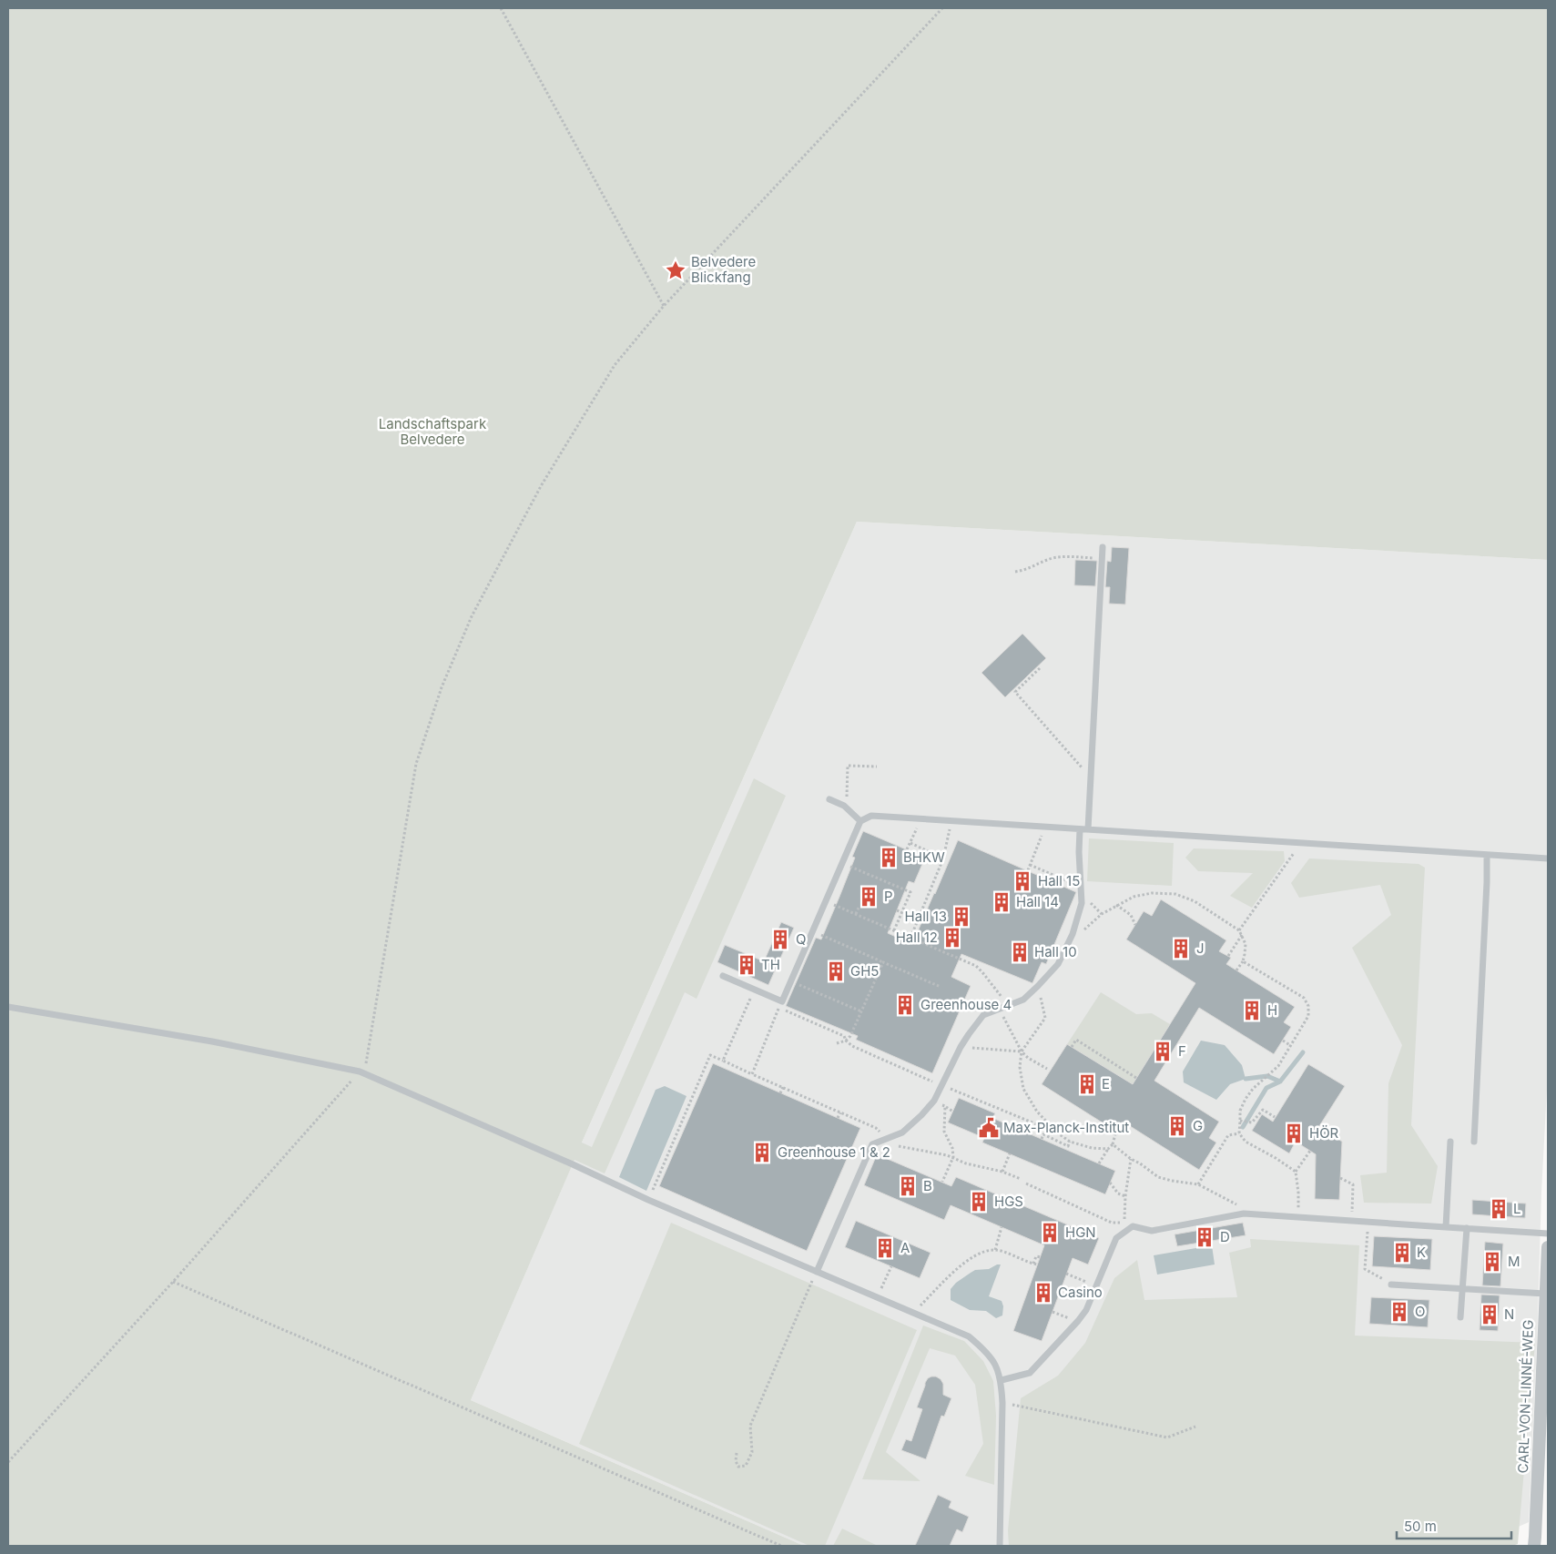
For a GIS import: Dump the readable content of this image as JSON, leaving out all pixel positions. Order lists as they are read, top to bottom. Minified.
{"streets":{"street":["CARL-VON-LINNÉ-WEG"]},"parks":["Landschaftspark Belvedere"],"places":{"place":["Belvedere Blickfang"],"building":["BHKW","Hall 15","P","Hall 14","Hall 13","Hall 12","Q","J","Hall 10","TH","GH5","Greenhouse 4","H","F","E","G","HÖR","Greenhouse 1 & 2","B","HGS","L","HGN","D","A","K","M","Casino","O","N"],"public building":["Max-Planck-Institut"]},"scale_bar":"50 m"}
